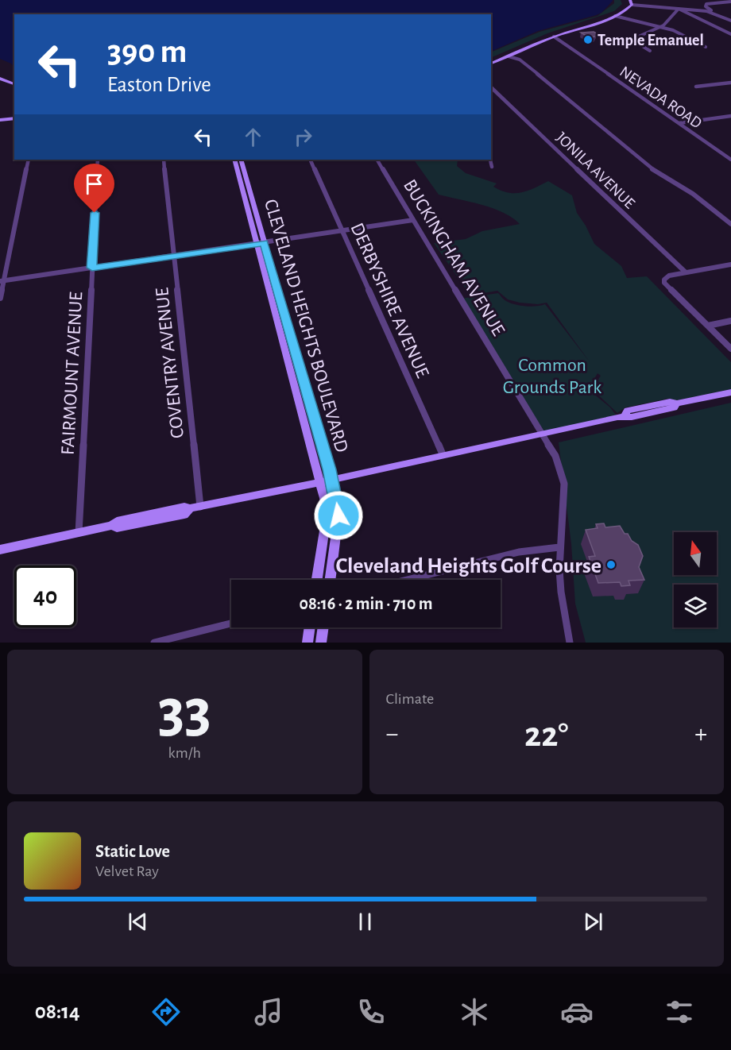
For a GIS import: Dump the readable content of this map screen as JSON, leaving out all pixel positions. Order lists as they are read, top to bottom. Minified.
{"streets":{"street":["NEVADA ROAD","JONILA AVENUE","BUCKINGHAM AVENUE","DERBYSHIRE AVENUE","CLEVELAND HEIGHTS BOULEVARD","COVENTRY AVENUE","FAIRMOUNT AVENUE"]},"parks":["Common Grounds Park"],"places":["Temple Emanuel","Cleveland Heights Golf Course"],"north":"top","page":{"turn":["390 m","Easton Drive"],"limit":"40","trip":"08:16 · 2 min · 710 m","tile":[["33","km/h"],"Climate"],"heat":["−","22°","+"],"song":["Static Love","Velvet Ray"],"tabs":"08:14"}}
